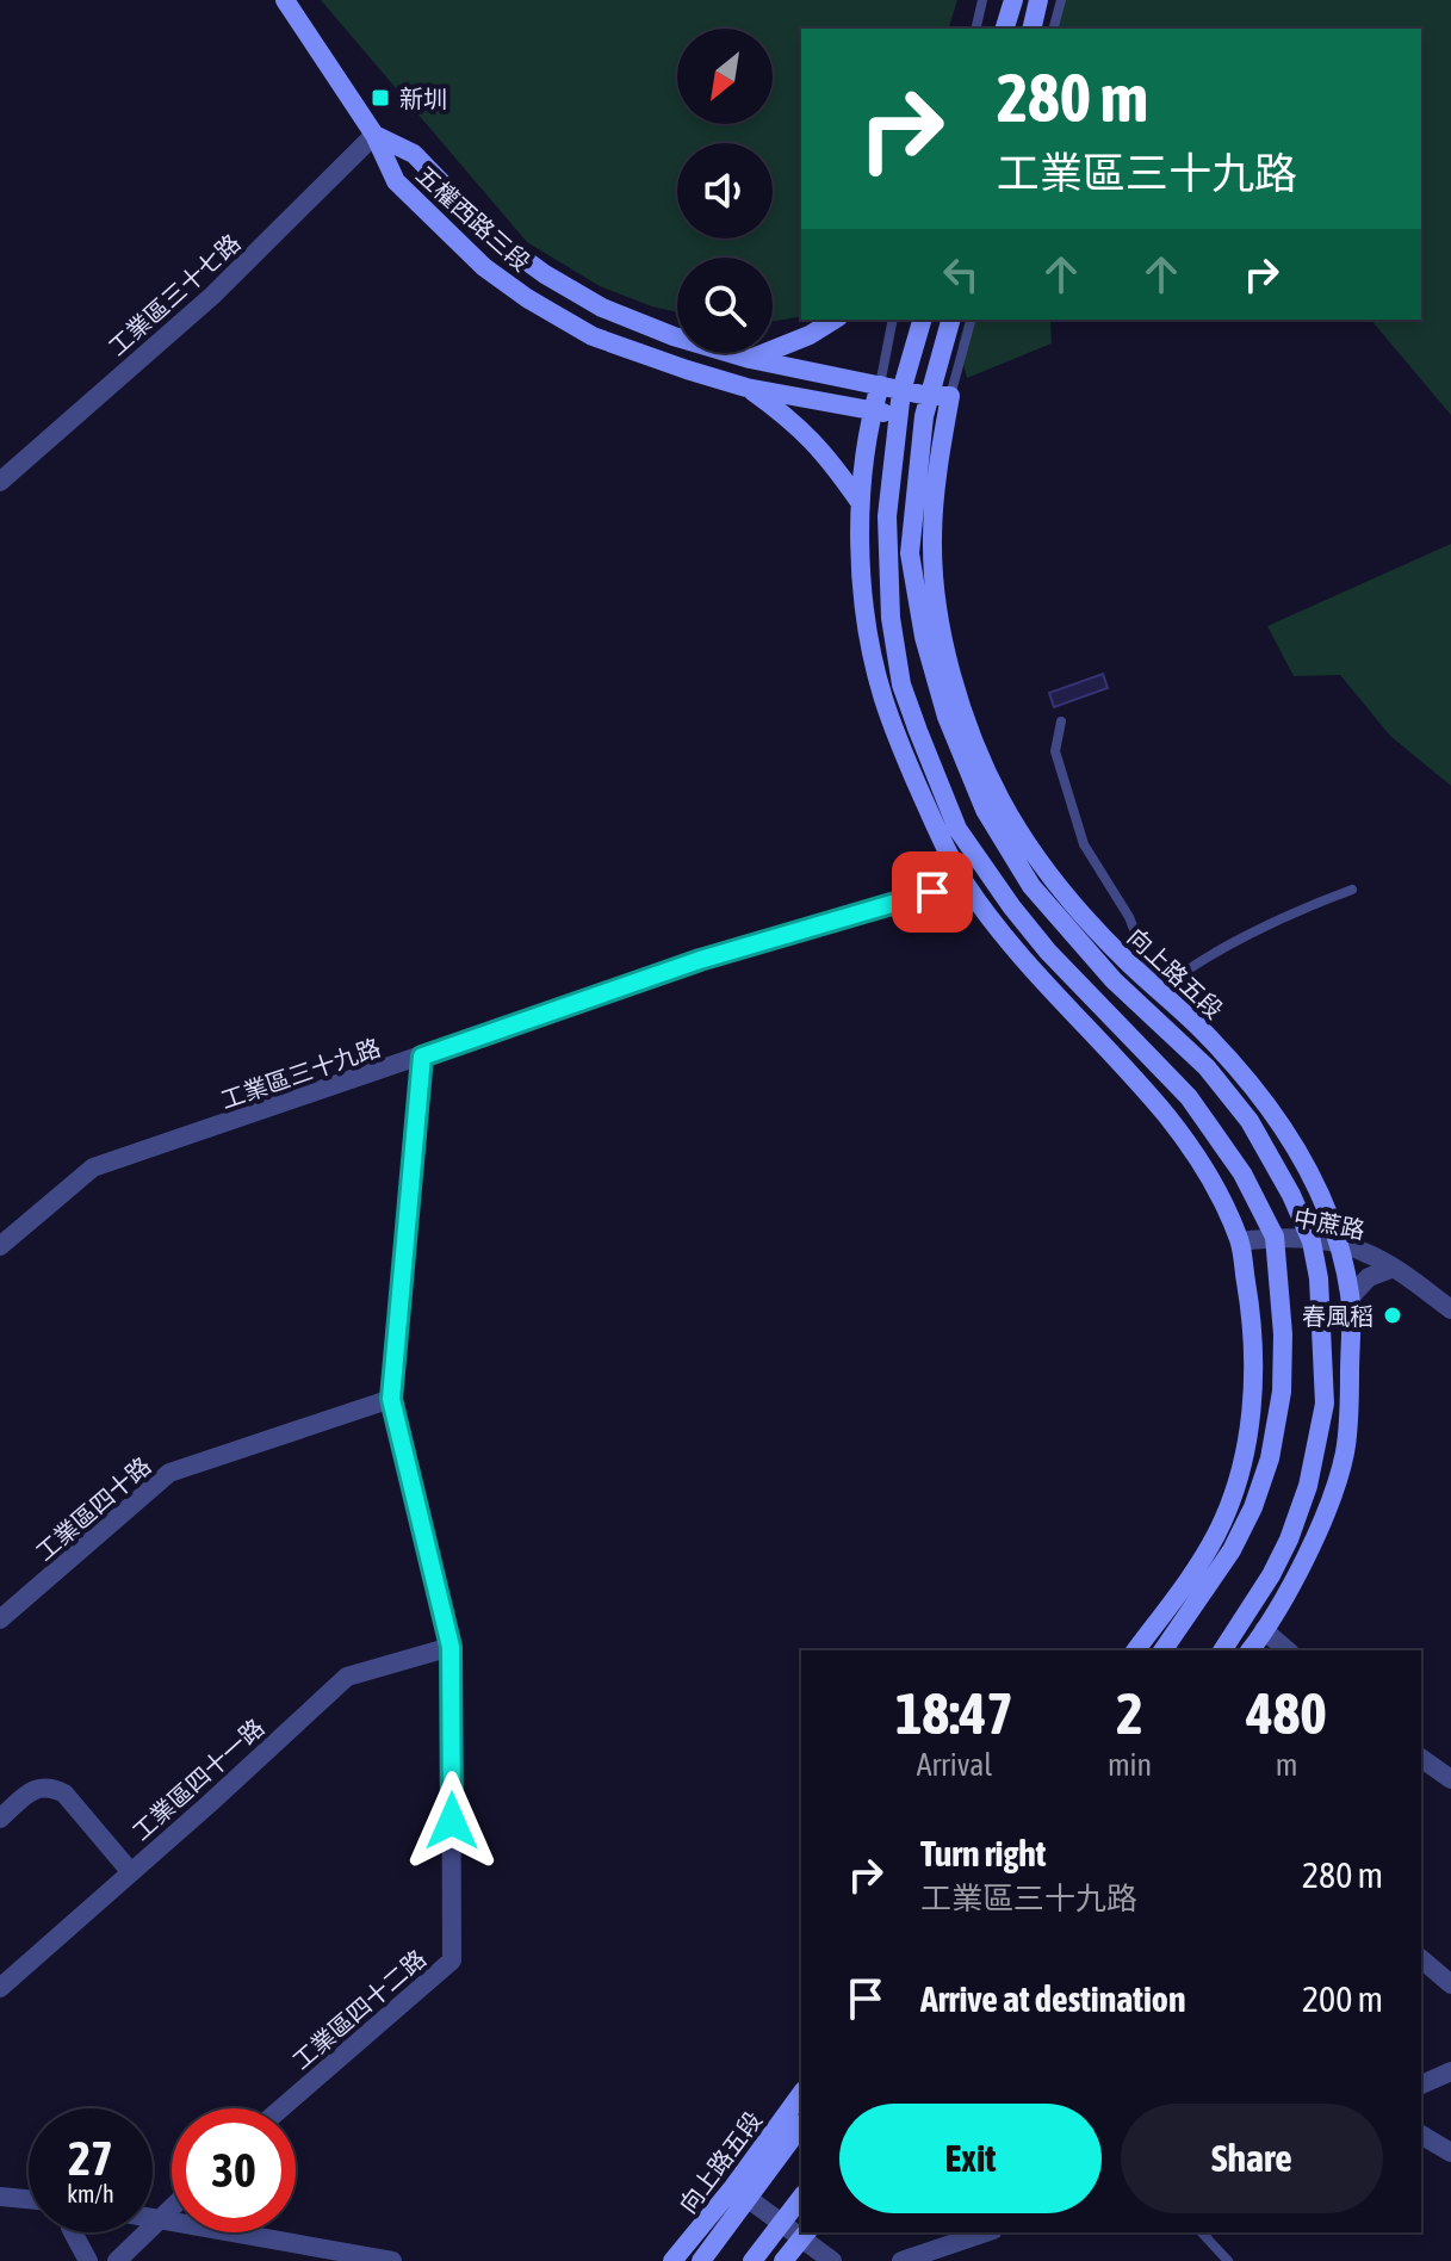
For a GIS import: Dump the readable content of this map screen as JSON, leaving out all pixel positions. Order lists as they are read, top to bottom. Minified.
{"streets":{"main road":["五權西路三段","向上路五段"],"street":["工業區三十七路","工業區三十九路","中蔗路","工業區四十路","工業區四十一路","工業區四十二路"]},"crossings":[["五權西路三段","工業區三十七路"],["五權西路三段","向上路五段"],["向上路五段","中蔗路"],["工業區三十九路","工業區四十二路"],["工業區四十路","工業區四十二路"],["工業區四十一路","工業區四十二路"]],"places":{"transit":["新圳"],"other":["春風稻"]},"north":"bottom left","page":{"turn":["280 m","工業區三十九路"],"eta":["18:47","Arrival","2","min","480","m"],"list":[{"name":"Turn right","note":"工業區三十九路","value":"280 m"},{"name":"Arrive at destination","value":"200 m"}],"buttons":["Exit","Share"],"speed":"27 km/h","limit":"30"}}
